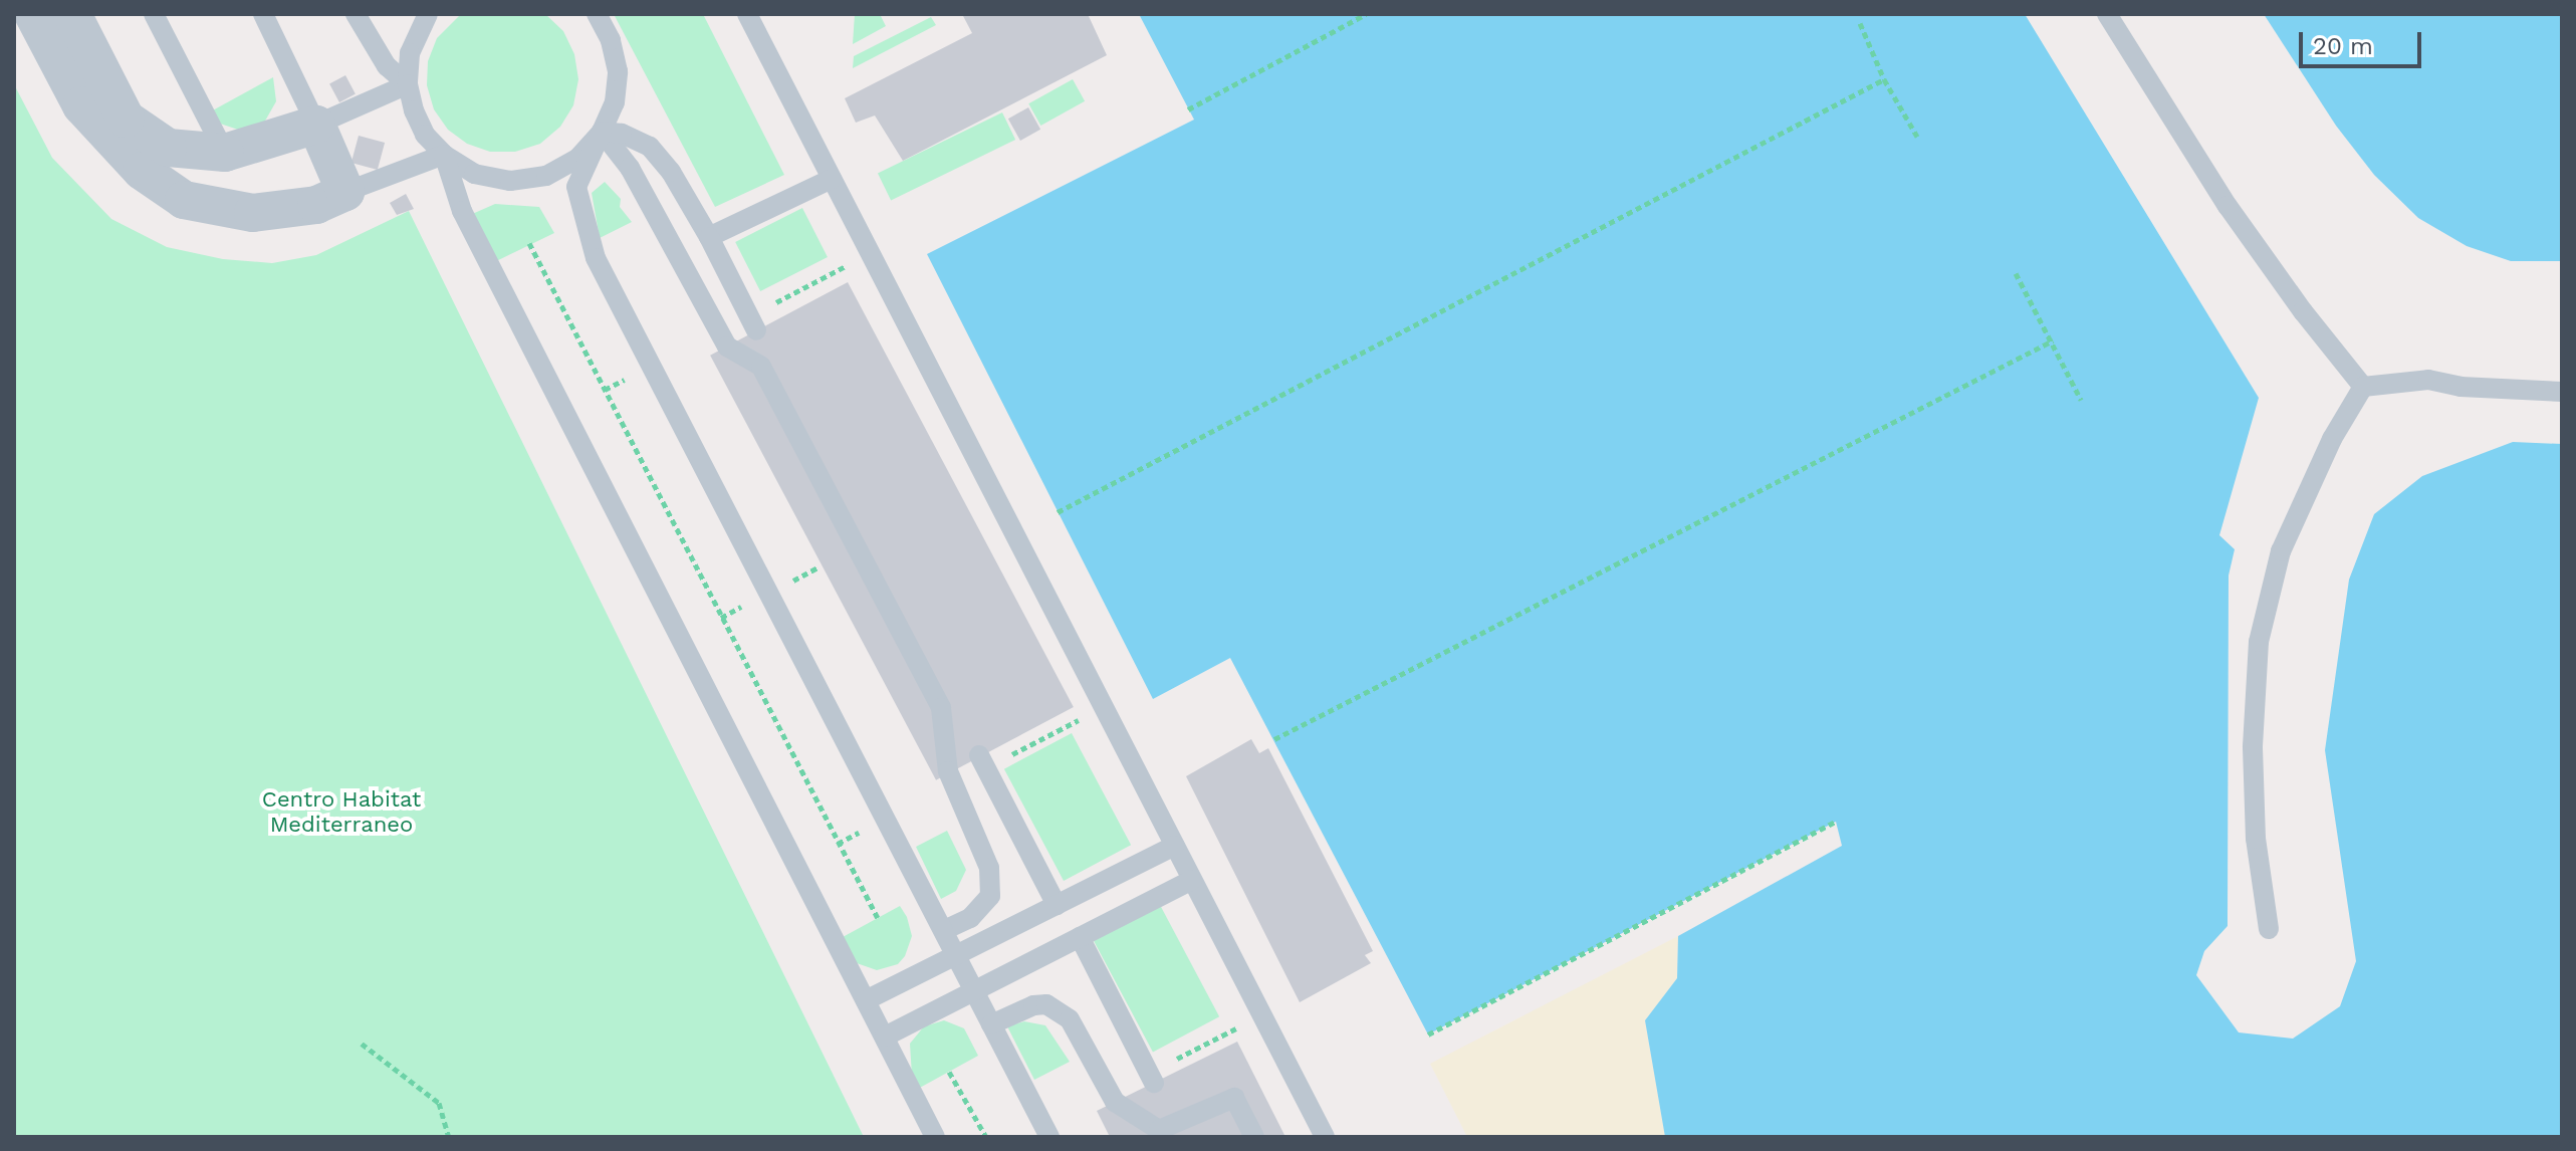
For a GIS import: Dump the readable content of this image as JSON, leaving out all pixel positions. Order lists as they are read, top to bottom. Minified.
{"parks":["Centro Habitat Mediterraneo"],"scale_bar":"20 m"}
